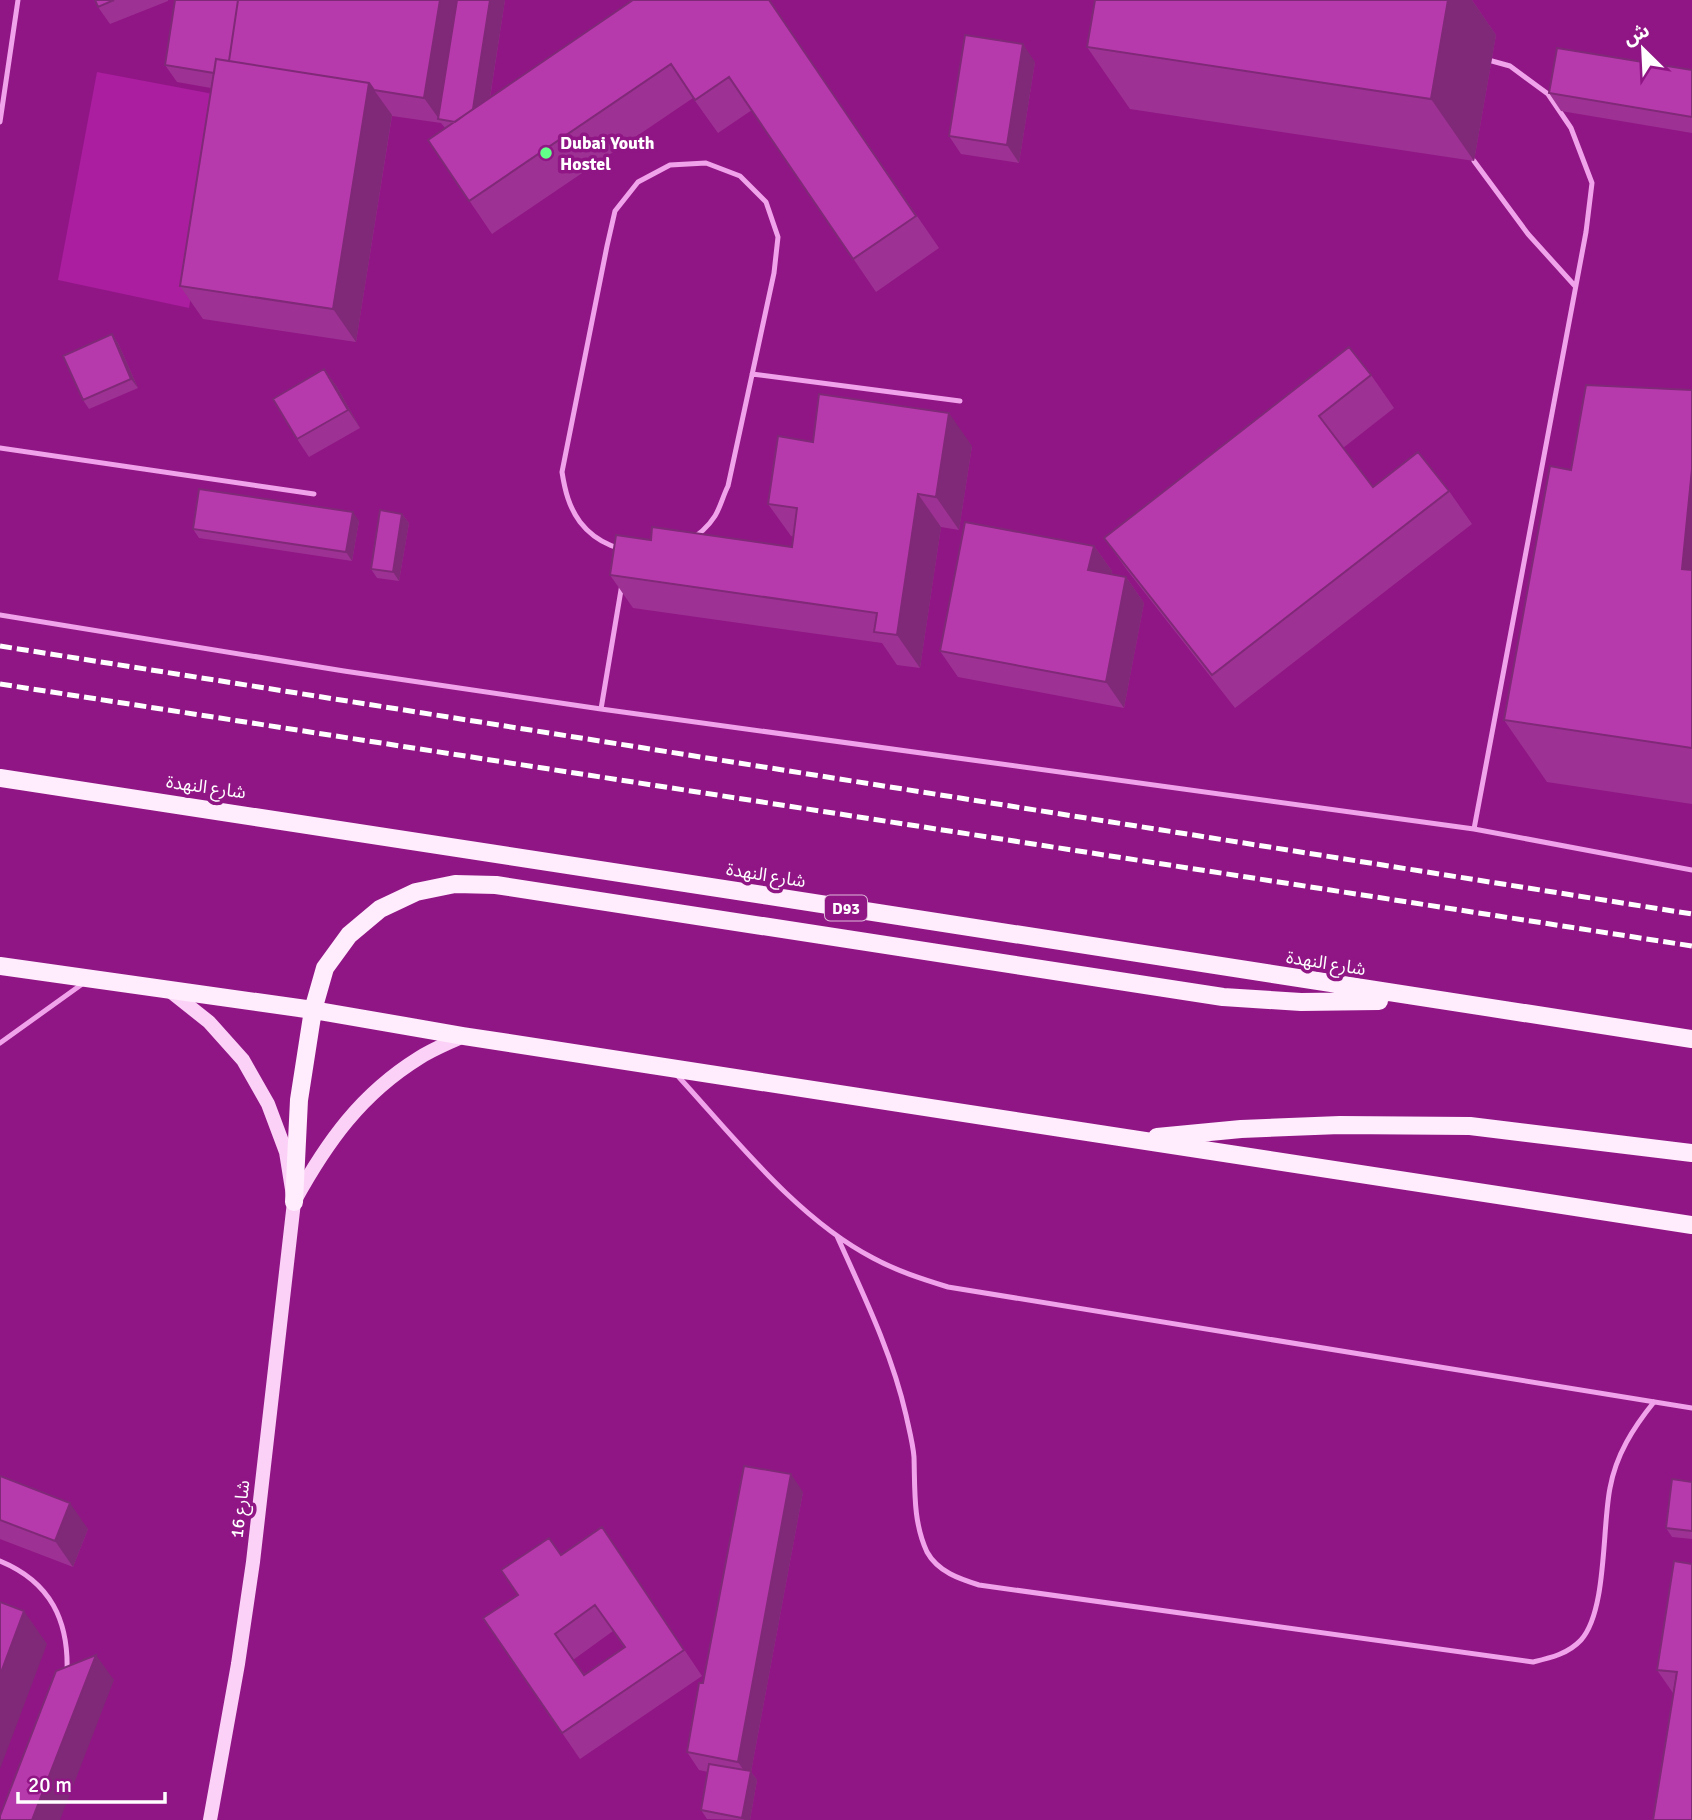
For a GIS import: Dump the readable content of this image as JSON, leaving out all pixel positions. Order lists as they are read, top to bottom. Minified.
{"streets":{"main road":["شارع النهدة","D93"],"street":["شارع 16"]},"places":["Dubai Youth Hostel"],"scale_bar":"20 m","north":"top left"}
